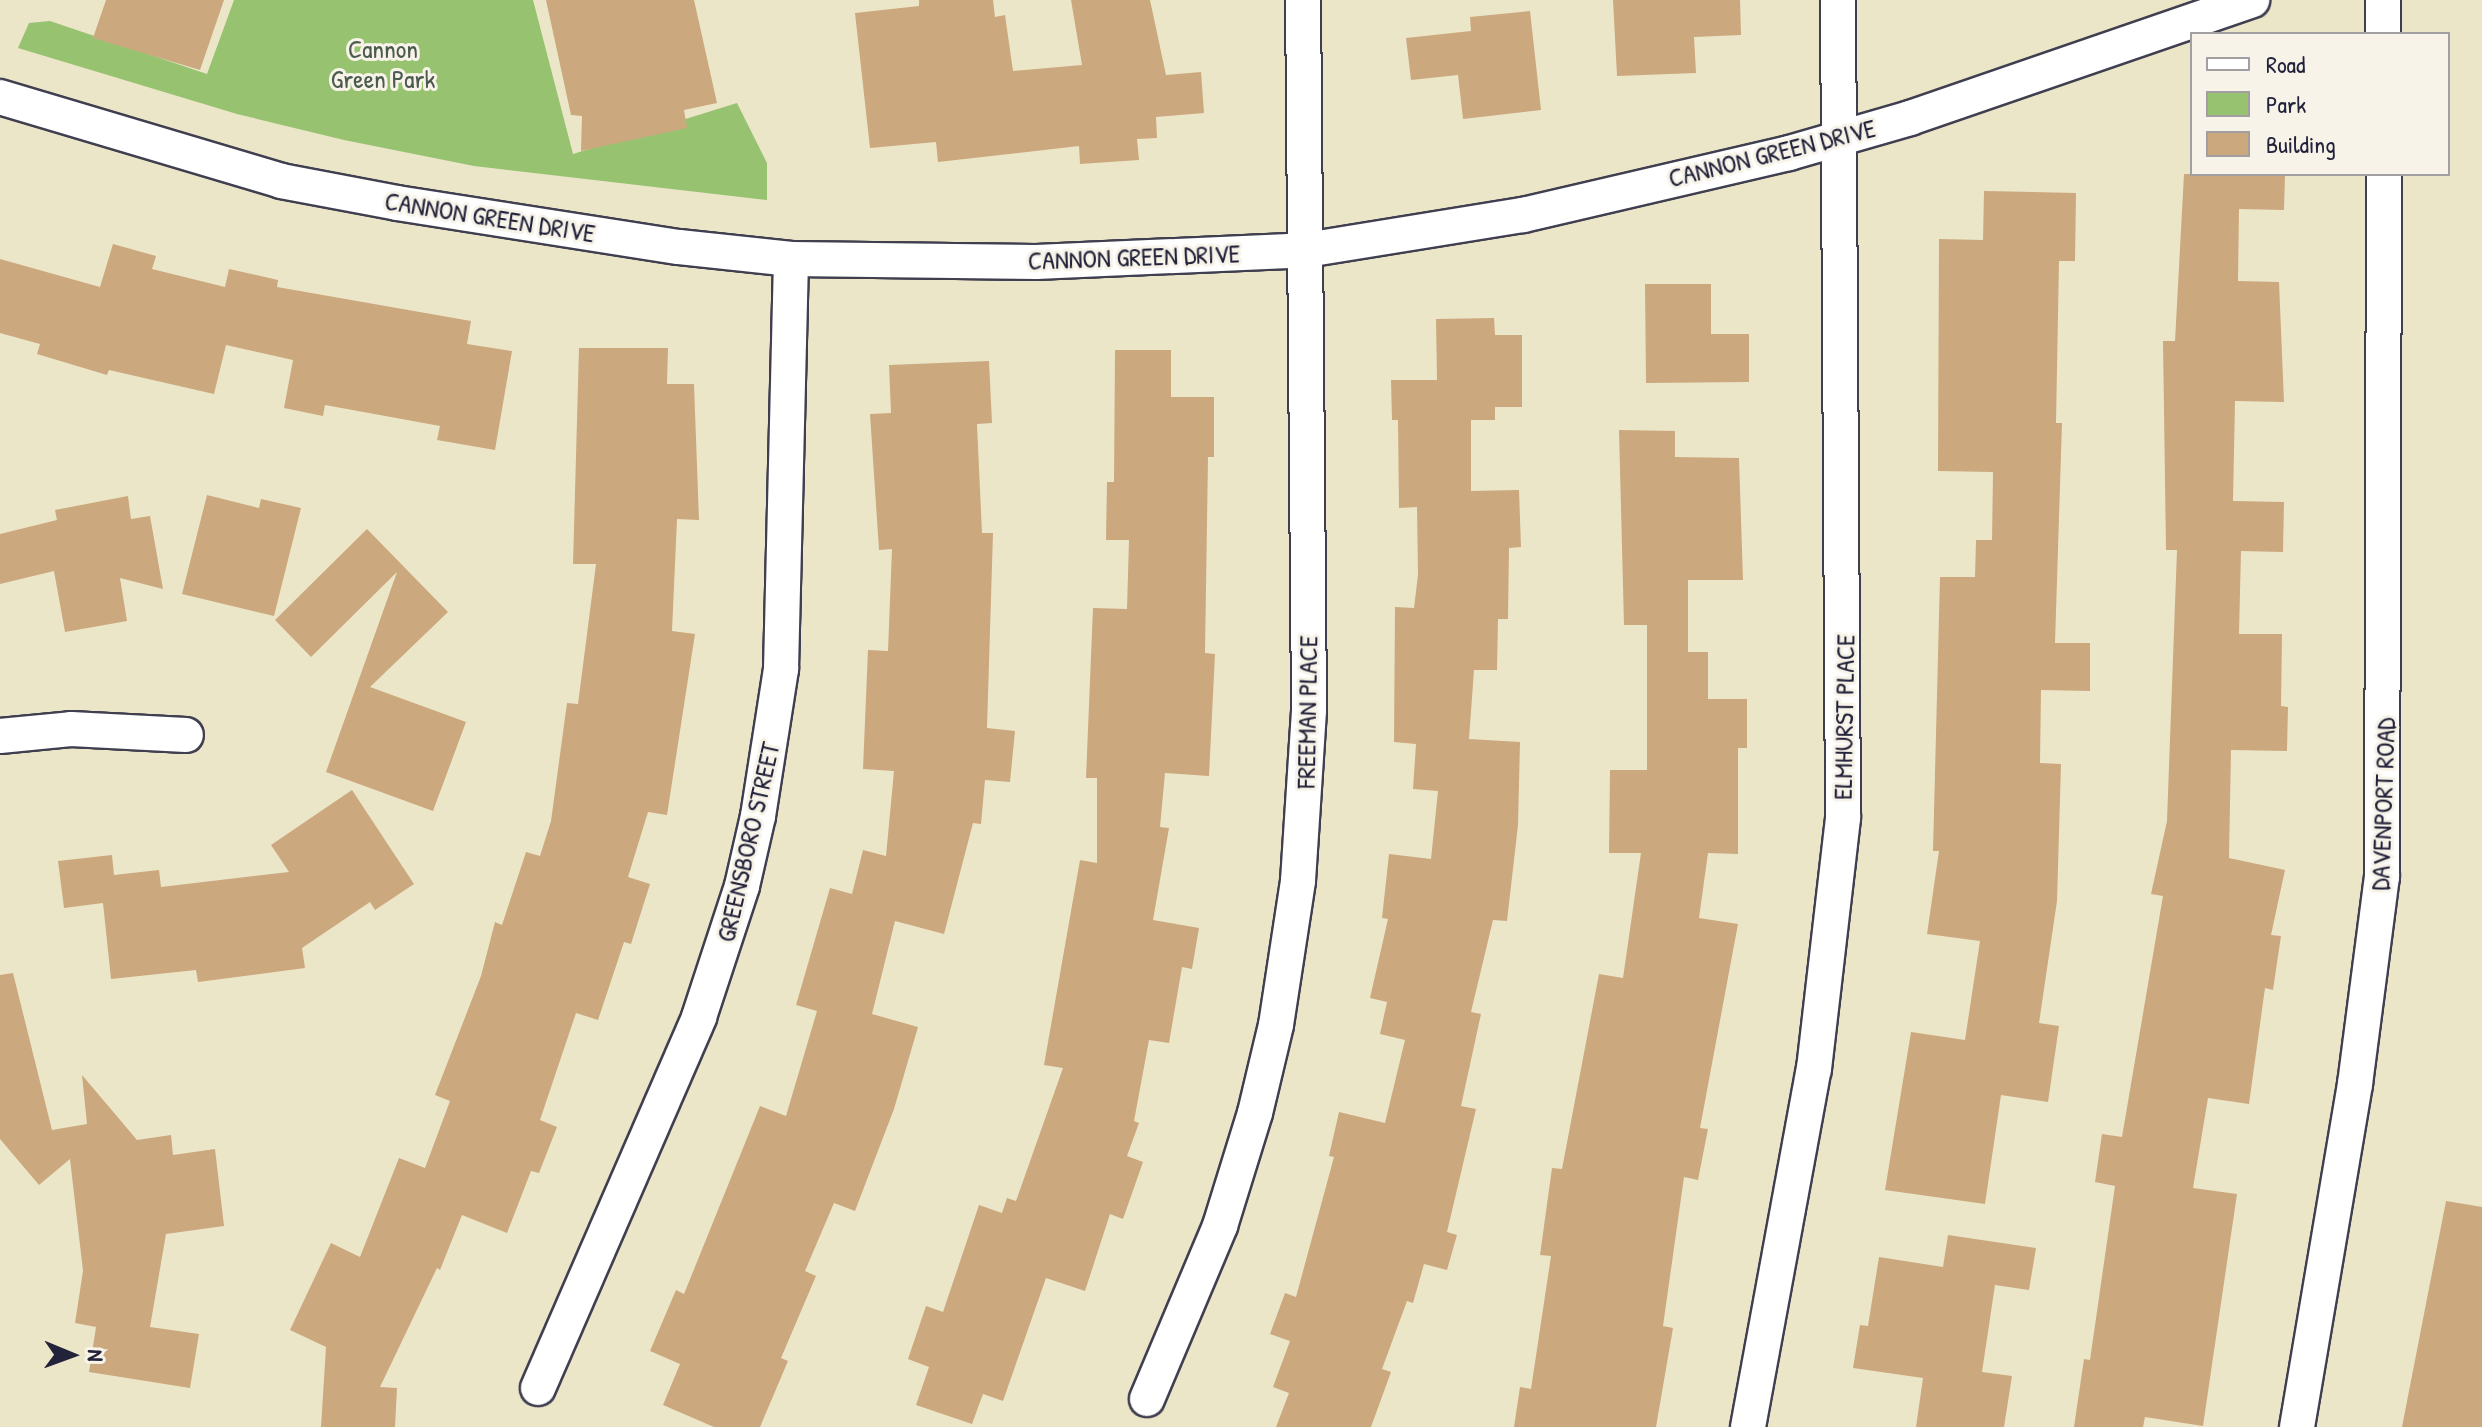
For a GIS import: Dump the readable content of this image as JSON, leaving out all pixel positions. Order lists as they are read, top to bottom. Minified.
{"streets":{"street":["CANNON GREEN DRIVE","FREEMAN PLACE","ELMHURST PLACE","DAVENPORT ROAD","GREENSBORO STREET"]},"crossings":[["CANNON GREEN DRIVE","FREEMAN PLACE"],["CANNON GREEN DRIVE","ELMHURST PLACE"],["CANNON GREEN DRIVE","GREENSBORO STREET"]],"parks":["Cannon Green Park"],"legend":["Road","Park","Building"],"north":"right"}
